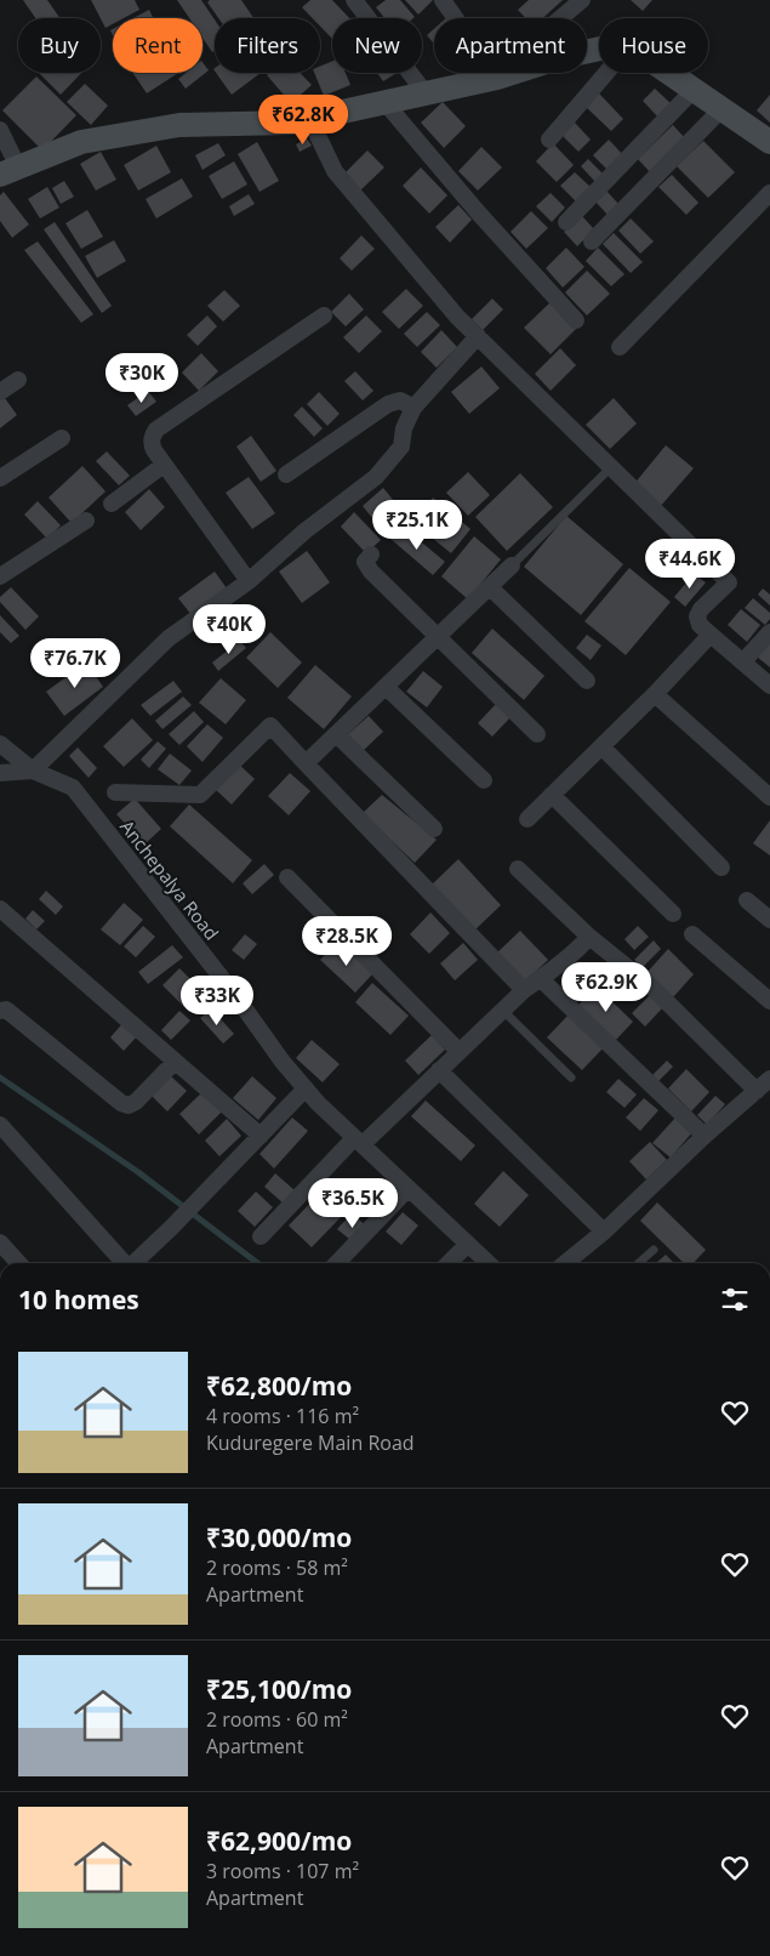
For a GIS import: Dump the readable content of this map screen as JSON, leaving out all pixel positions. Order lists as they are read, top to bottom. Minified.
{"streets":{"street":["Anchepalya Road"]},"page":{"chip":["Buy","Rent","Filters","New","Apartment","House"],"price":["₹62.8K","₹30K","₹25.1K","₹44.6K","₹40K","₹76.7K","₹28.5K","₹62.9K","₹33K","₹36.5K"],"heading":"10 homes","list":[{"name":"₹62,800/mo","note":"4 rooms · 116 m² · Kuduregere Main Road"},{"name":"₹30,000/mo","note":"2 rooms · 58 m² · Apartment"},{"name":"₹25,100/mo","note":"2 rooms · 60 m² · Apartment"},{"name":"₹62,900/mo","note":"3 rooms · 107 m² · Apartment"}]}}
